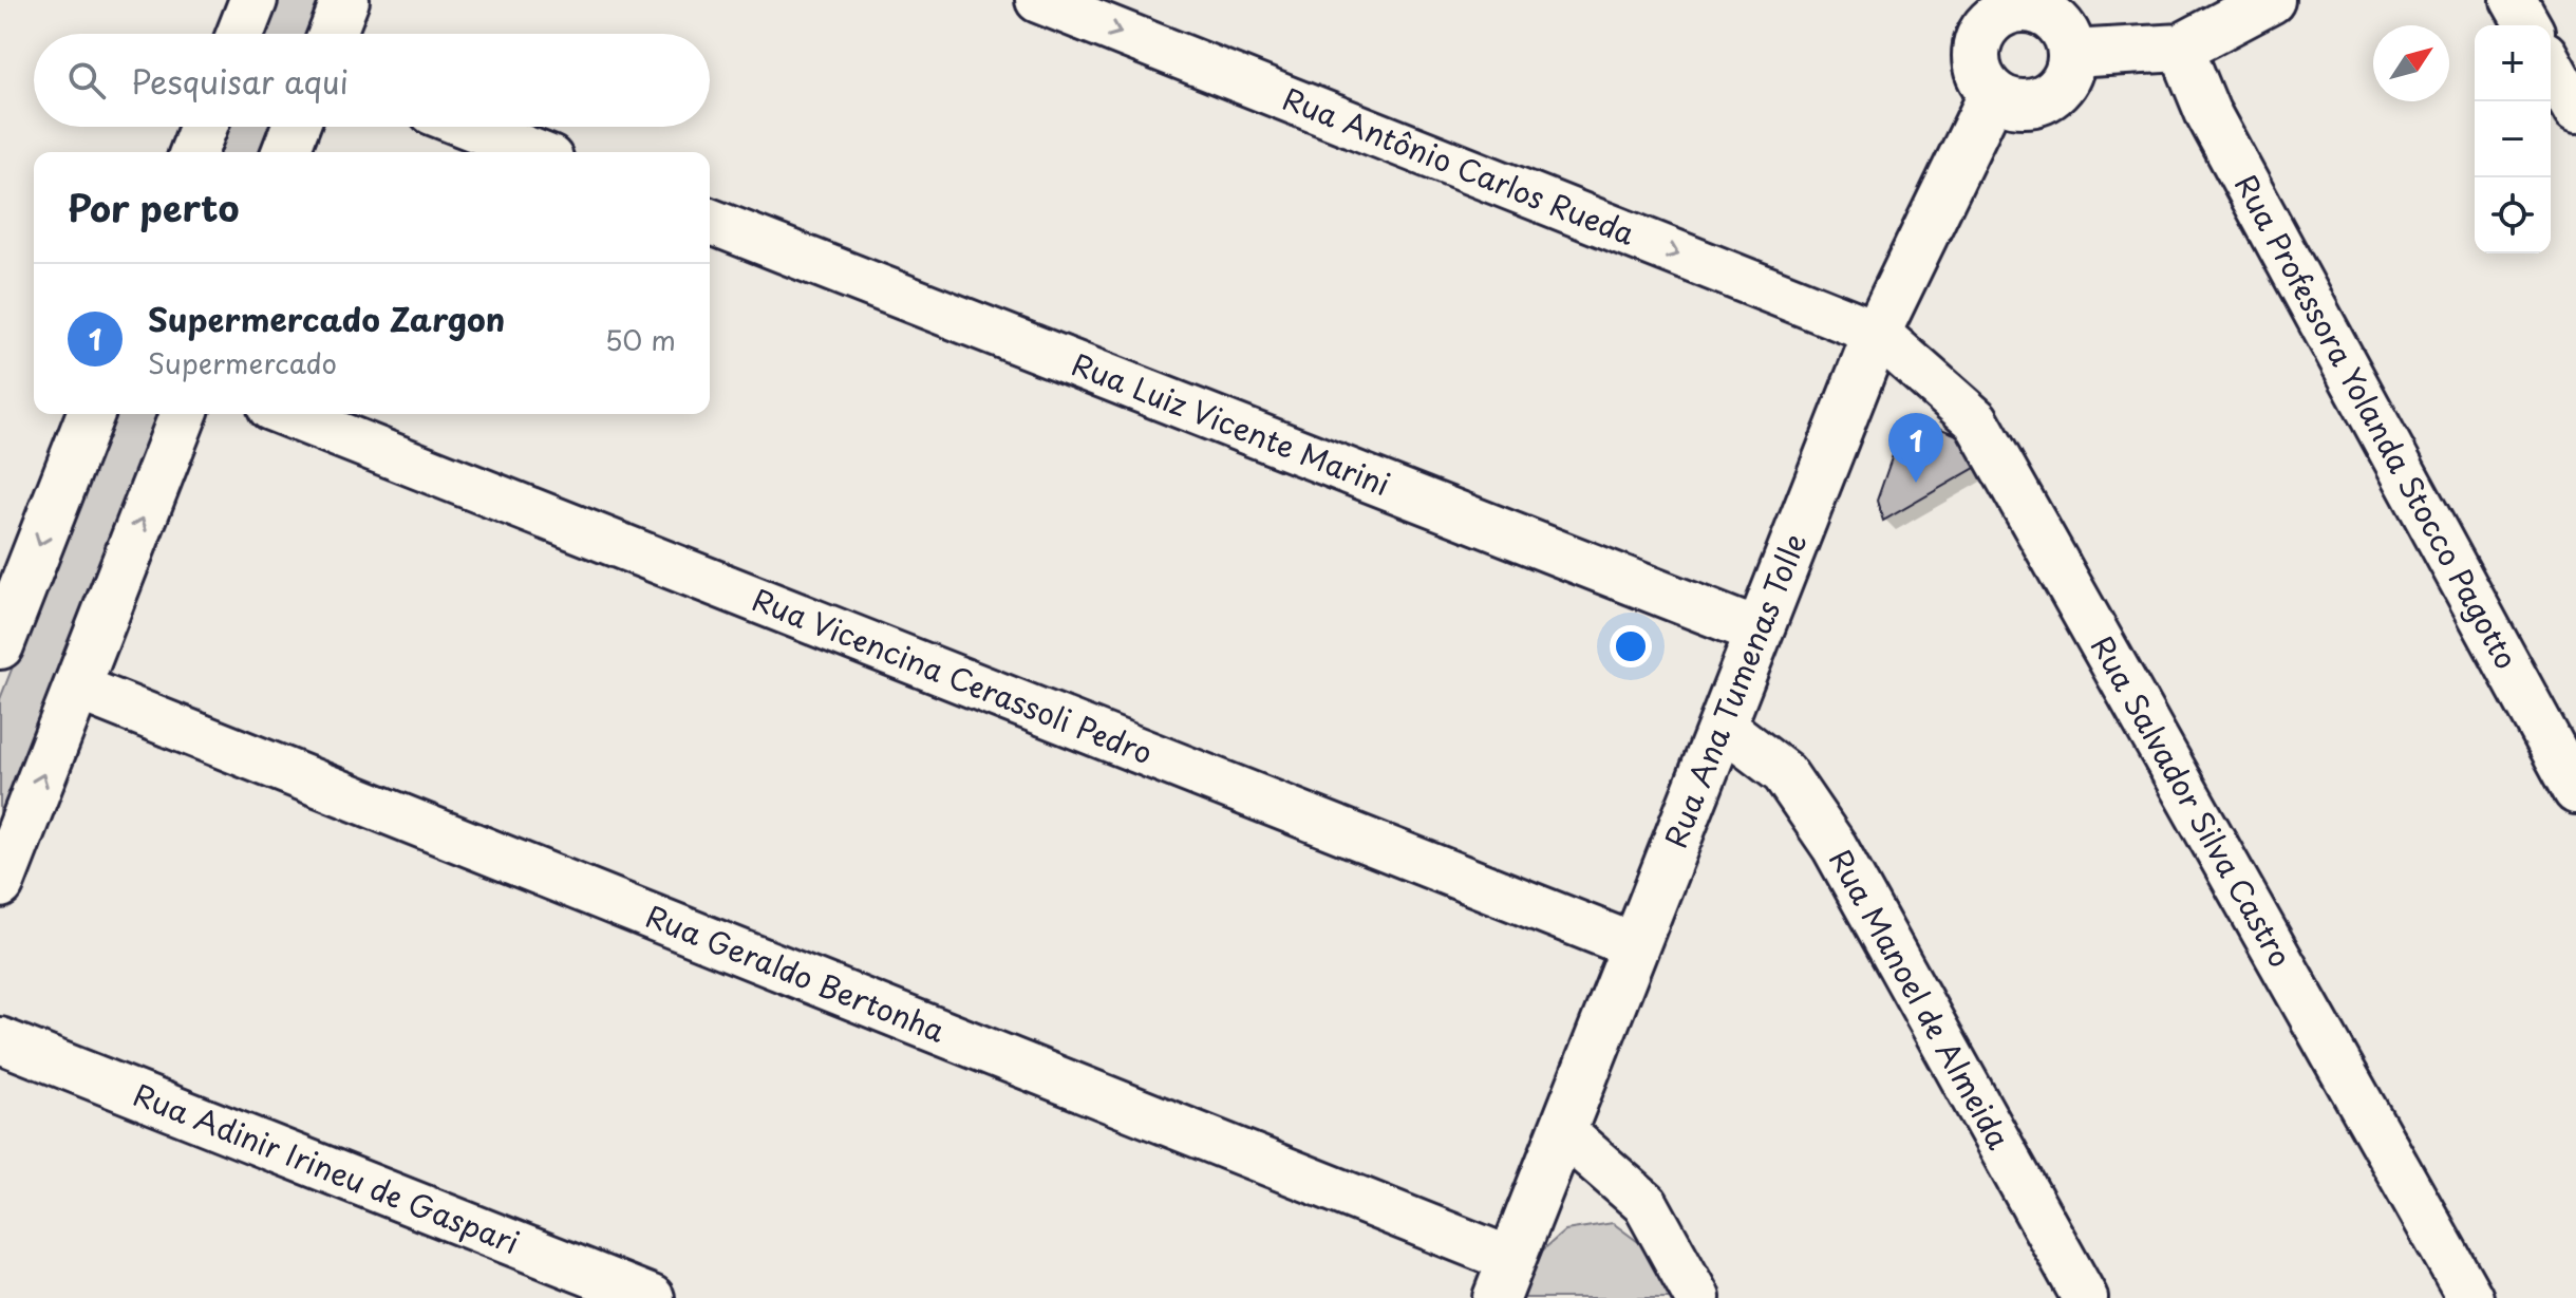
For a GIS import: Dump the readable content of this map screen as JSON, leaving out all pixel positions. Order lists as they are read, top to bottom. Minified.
{"streets":{"street":["Rua Antônio Carlos Rueda","Rua Professora Yolanda Stocco Pagotto","Rua Luiz Vicente Marini","Rua Vicencina Cerassoli Pedro","Rua Ana Tumenas Tolle","Rua Salvador Silva Castro","Rua Geraldo Bertonha","Rua Manoel de Almeida","Rua Adinir Irineu de Gaspari"]},"crossings":[["Rua Antônio Carlos Rueda","Rua Ana Tumenas Tolle"],["Rua Antônio Carlos Rueda","Rua Salvador Silva Castro"],["Rua Luiz Vicente Marini","Rua Ana Tumenas Tolle"],["Rua Vicencina Cerassoli Pedro","Rua Ana Tumenas Tolle"],["Rua Ana Tumenas Tolle","Rua Salvador Silva Castro"],["Rua Ana Tumenas Tolle","Rua Geraldo Bertonha"],["Rua Ana Tumenas Tolle","Rua Manoel de Almeida"]],"one_way":["Rua Antônio Carlos Rueda"],"north":"top right","page":{"map_buttons":["+","−"],"search":"Pesquisar aqui","heading":"Por perto","list":[{"mark":"1","name":"Supermercado Zargon","note":"Supermercado","value":"50 m"}],"pins":"1"}}
